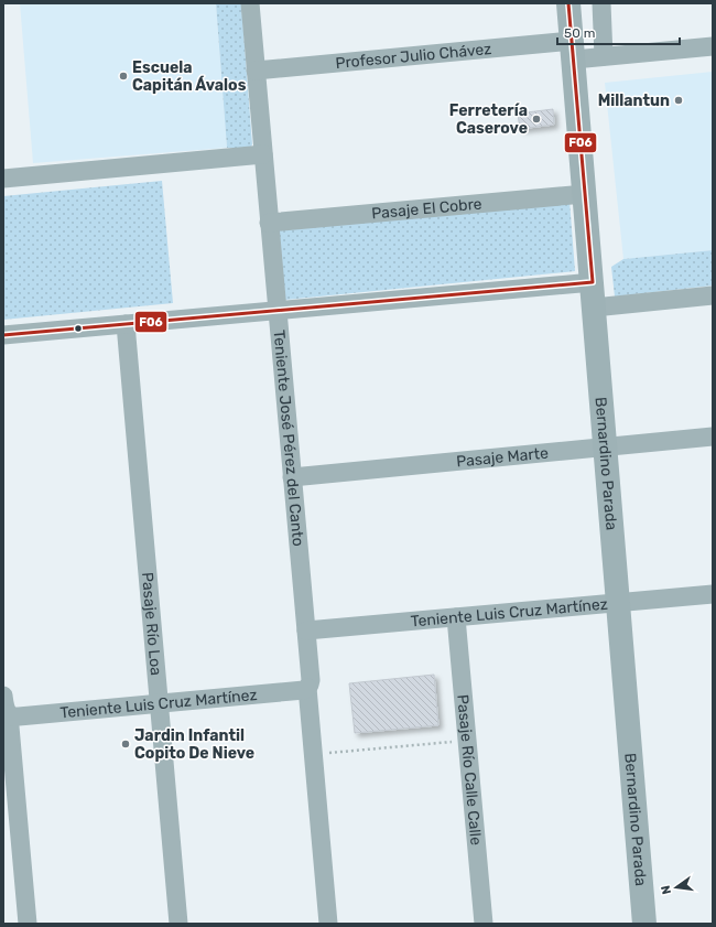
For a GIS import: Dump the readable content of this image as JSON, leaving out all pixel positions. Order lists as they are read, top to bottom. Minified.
{"streets":{"street":["Profesor Julio Chávez","Pasaje El Cobre","Teniente José Pérez del Canto","Pasaje Marte","Bernardino Parada","Teniente Luis Cruz Martínez","Pasaje Río Loa","Pasaje Río Calle Calle"]},"crossings":[["Profesor Julio Chávez","Teniente José Pérez del Canto"],["Profesor Julio Chávez","Bernardino Parada"],["Pasaje El Cobre","Teniente José Pérez del Canto"],["Pasaje El Cobre","Bernardino Parada"],["Teniente José Pérez del Canto","Pasaje Marte"],["Teniente José Pérez del Canto","Teniente Luis Cruz Martínez"],["Pasaje Marte","Bernardino Parada"],["Bernardino Parada","Teniente Luis Cruz Martínez"],["Teniente Luis Cruz Martínez","Pasaje Río Loa"],["Teniente Luis Cruz Martínez","Pasaje Río Calle Calle"]],"places":["Escuela Capitán Ávalos","Millantun","Ferretería Caserove","Jardin Infantil Copito De Nieve"],"lines":["transit line F06"],"scale_bar":"50 m","north":"left"}
